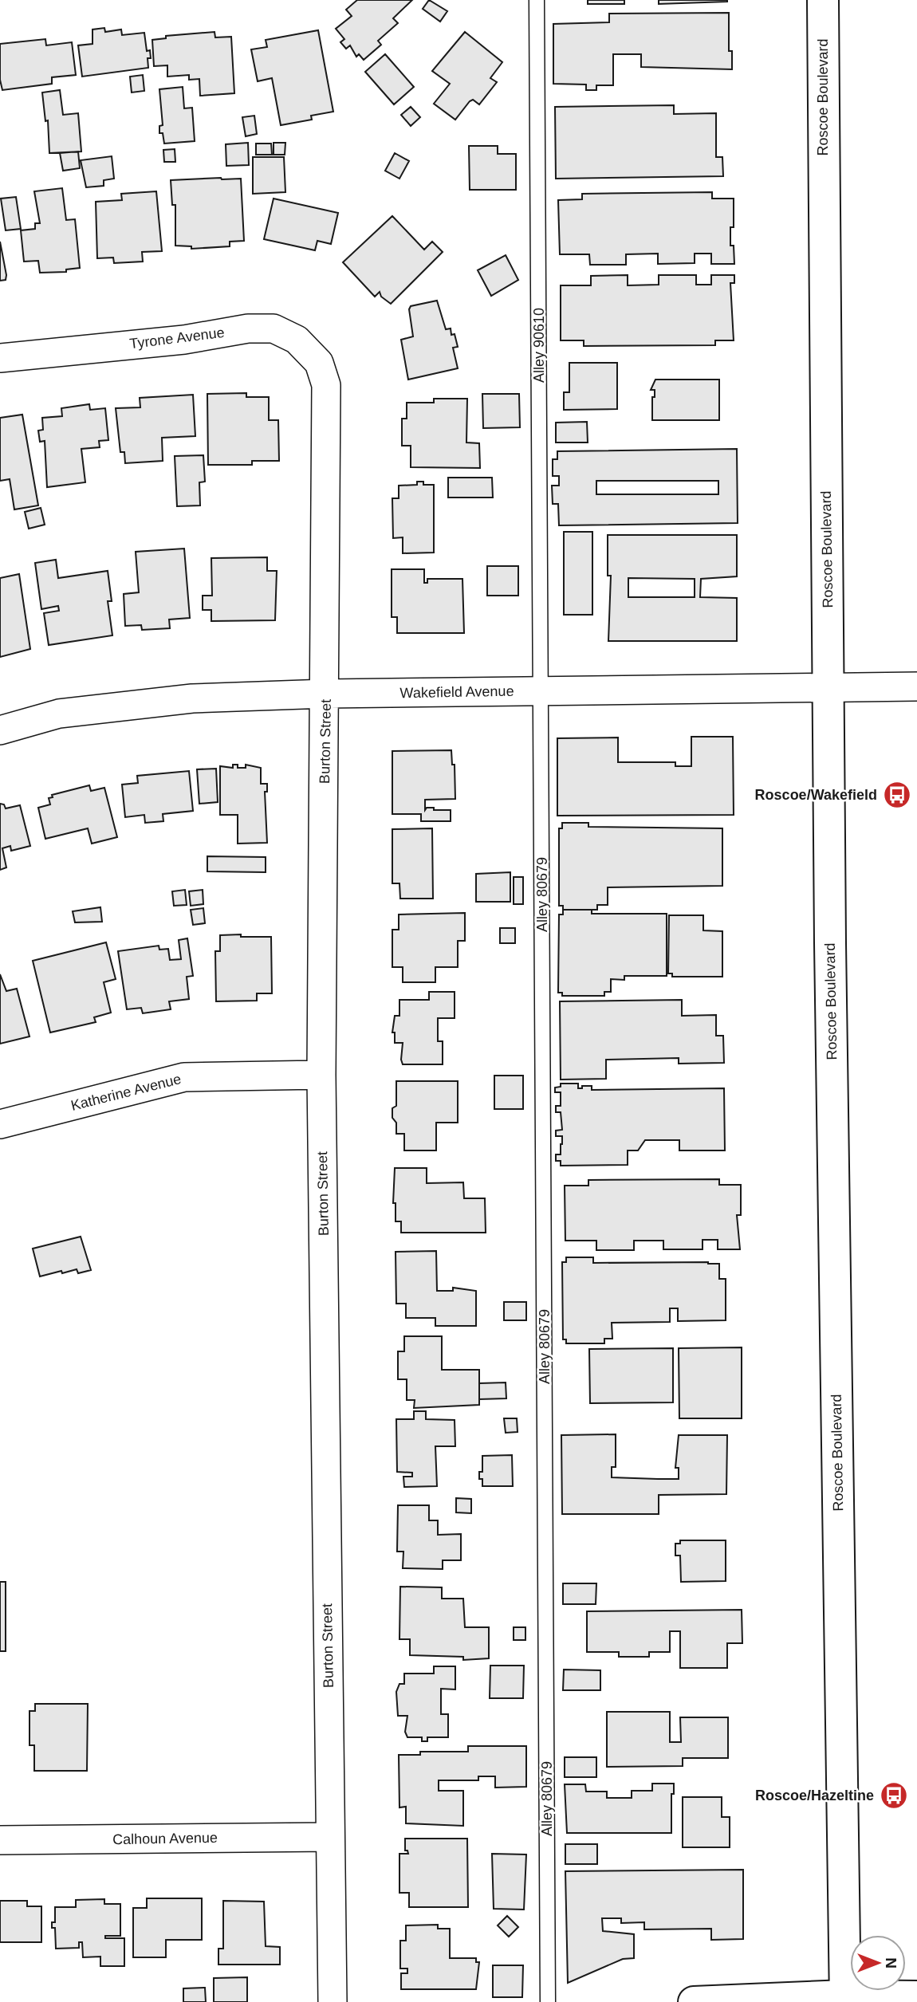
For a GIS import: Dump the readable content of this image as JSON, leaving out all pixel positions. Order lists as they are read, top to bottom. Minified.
{"streets":{"main road":["Roscoe Boulevard"],"street":["Tyrone Avenue","Wakefield Avenue","Burton Street","Katherine Avenue","Calhoun Avenue"],"lane":["Alley 90610","Alley 80679"]},"crossings":[["Roscoe Boulevard","Wakefield Avenue"],["Tyrone Avenue","Burton Street"],["Alley 90610","Wakefield Avenue"],["Alley 90610","Alley 80679"],["Wakefield Avenue","Burton Street"],["Wakefield Avenue","Alley 80679"],["Burton Street","Katherine Avenue"],["Burton Street","Calhoun Avenue"]],"places":{"bus stop":["Roscoe/Wakefield","Roscoe/Hazeltine"]},"north":"right"}
